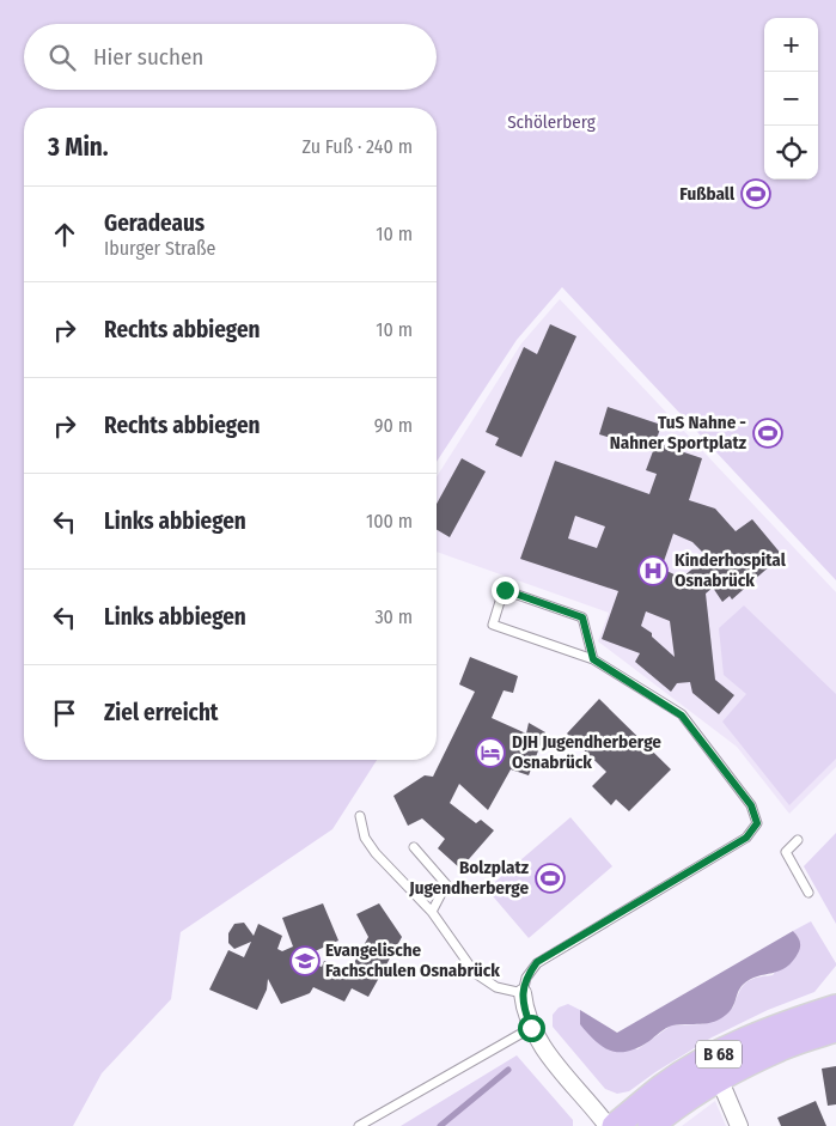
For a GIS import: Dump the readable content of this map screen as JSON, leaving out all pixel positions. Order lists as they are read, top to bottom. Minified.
{"streets":{"main road":["B 68"]},"parks":["Schölerberg"],"places":{"sports":["Fußball","TuS Nahne - Nahner Sportplatz","Bolzplatz Jugendherberge"],"hospital":["Kinderhospital Osnabrück"],"hotel":["DJH Jugendherberge Osnabrück"],"school or university":["Evangelische Fachschulen Osnabrück"]},"page":{"map_buttons":["+","−"],"search":"Hier suchen","heading":["3 Min.","Zu Fuß · 240 m"],"list":[["Geradeaus","Iburger Straße","10 m"],["Rechts abbiegen","10 m"],["Rechts abbiegen","90 m"],["Links abbiegen","100 m"],["Links abbiegen","30 m"],"Ziel erreicht"]}}
